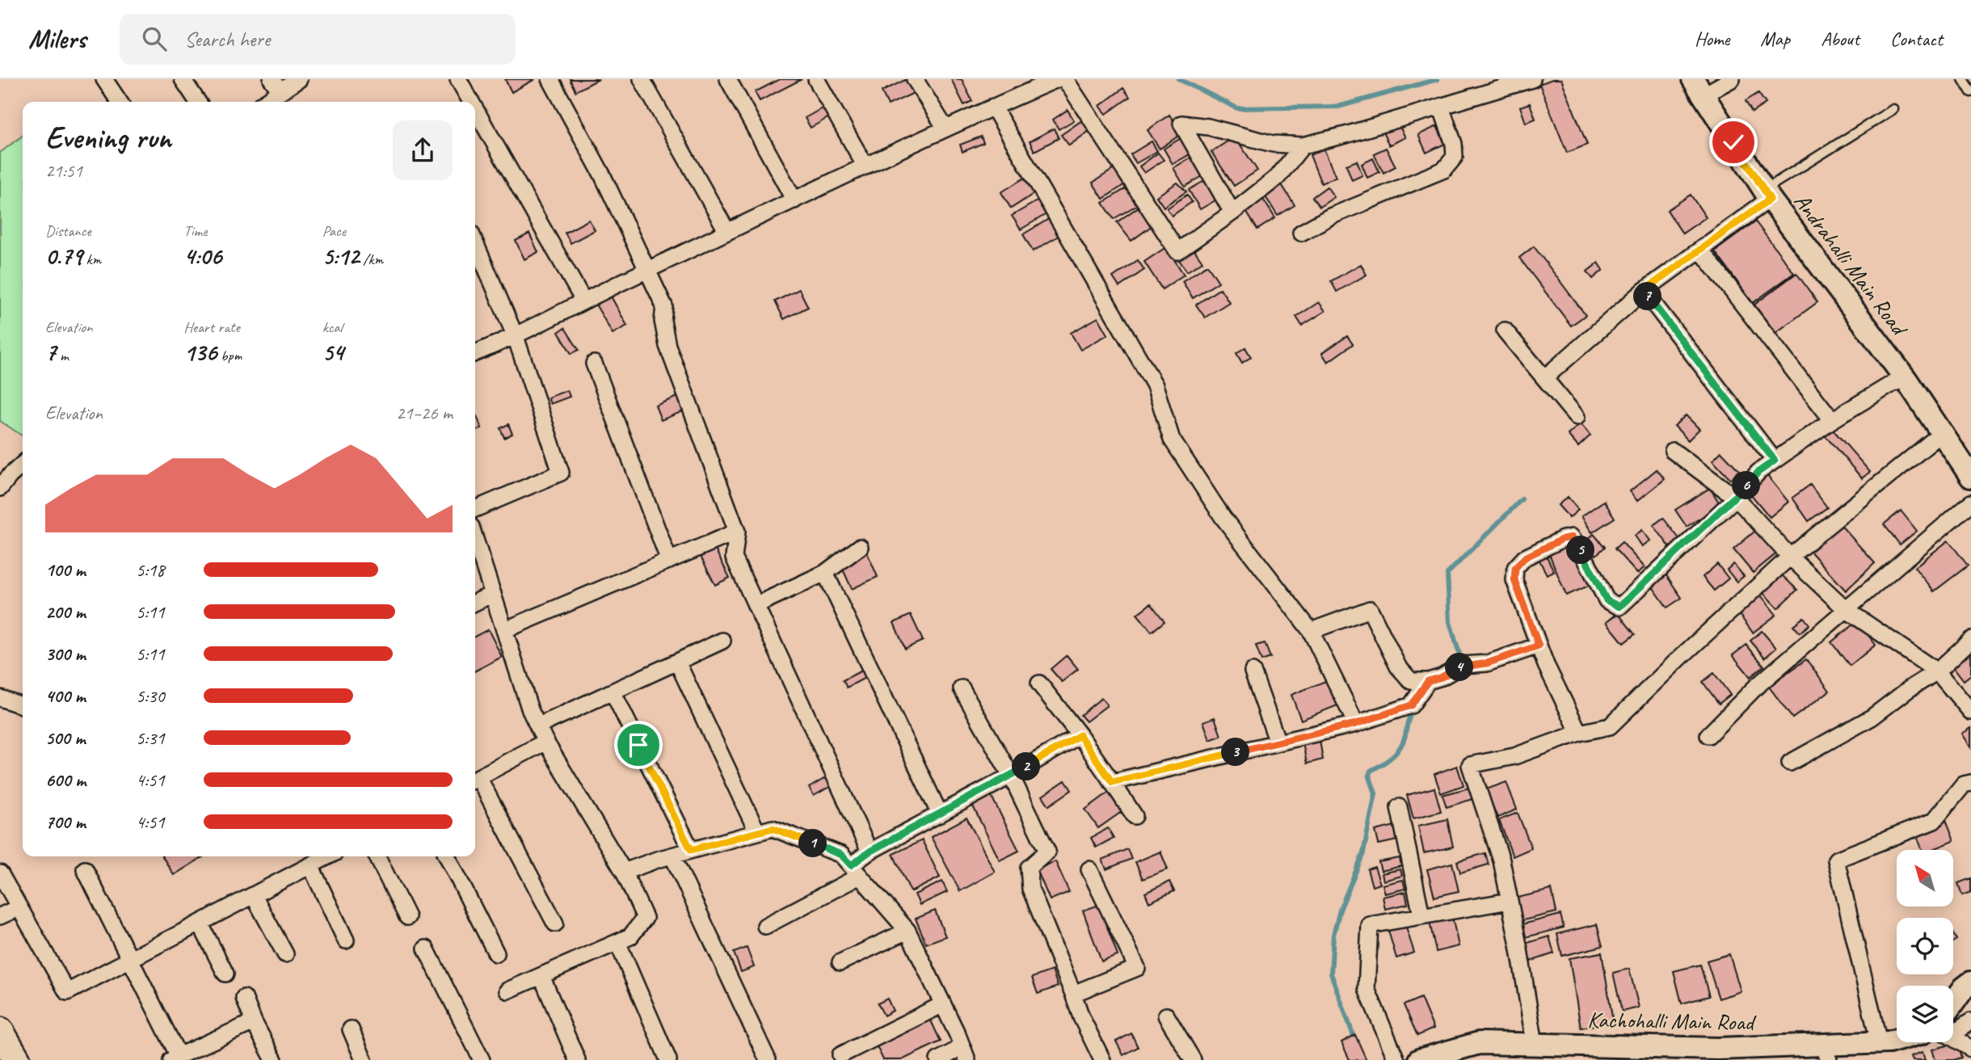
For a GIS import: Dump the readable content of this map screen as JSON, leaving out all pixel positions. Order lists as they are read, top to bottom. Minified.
{"streets":{"street":["Andrahalli Main Road","Kachohalli Main Road"]},"north":"top left","page":{"header":"Milers","search":"Search here","nav":["Home","Map","About","Contact"],"heading":["Evening run","21:51"],"stats":[["Distance","0.79 km"],["Time","4:06"],["Pace","5:12 /km"],["Elevation","7 m"],["Heart rate","136 bpm"],["kcal","54"]],"pins":["7","6","5","4","3","2","1"],"chart":["Elevation","21–26 m"],"list":[{"name":"100 m","note":"5:18"},{"name":"200 m","note":"5:11"},{"name":"300 m","note":"5:11"},{"name":"400 m","note":"5:30"},{"name":"500 m","note":"5:31"},{"name":"600 m","note":"4:51"},{"name":"700 m","note":"4:51"}]}}
